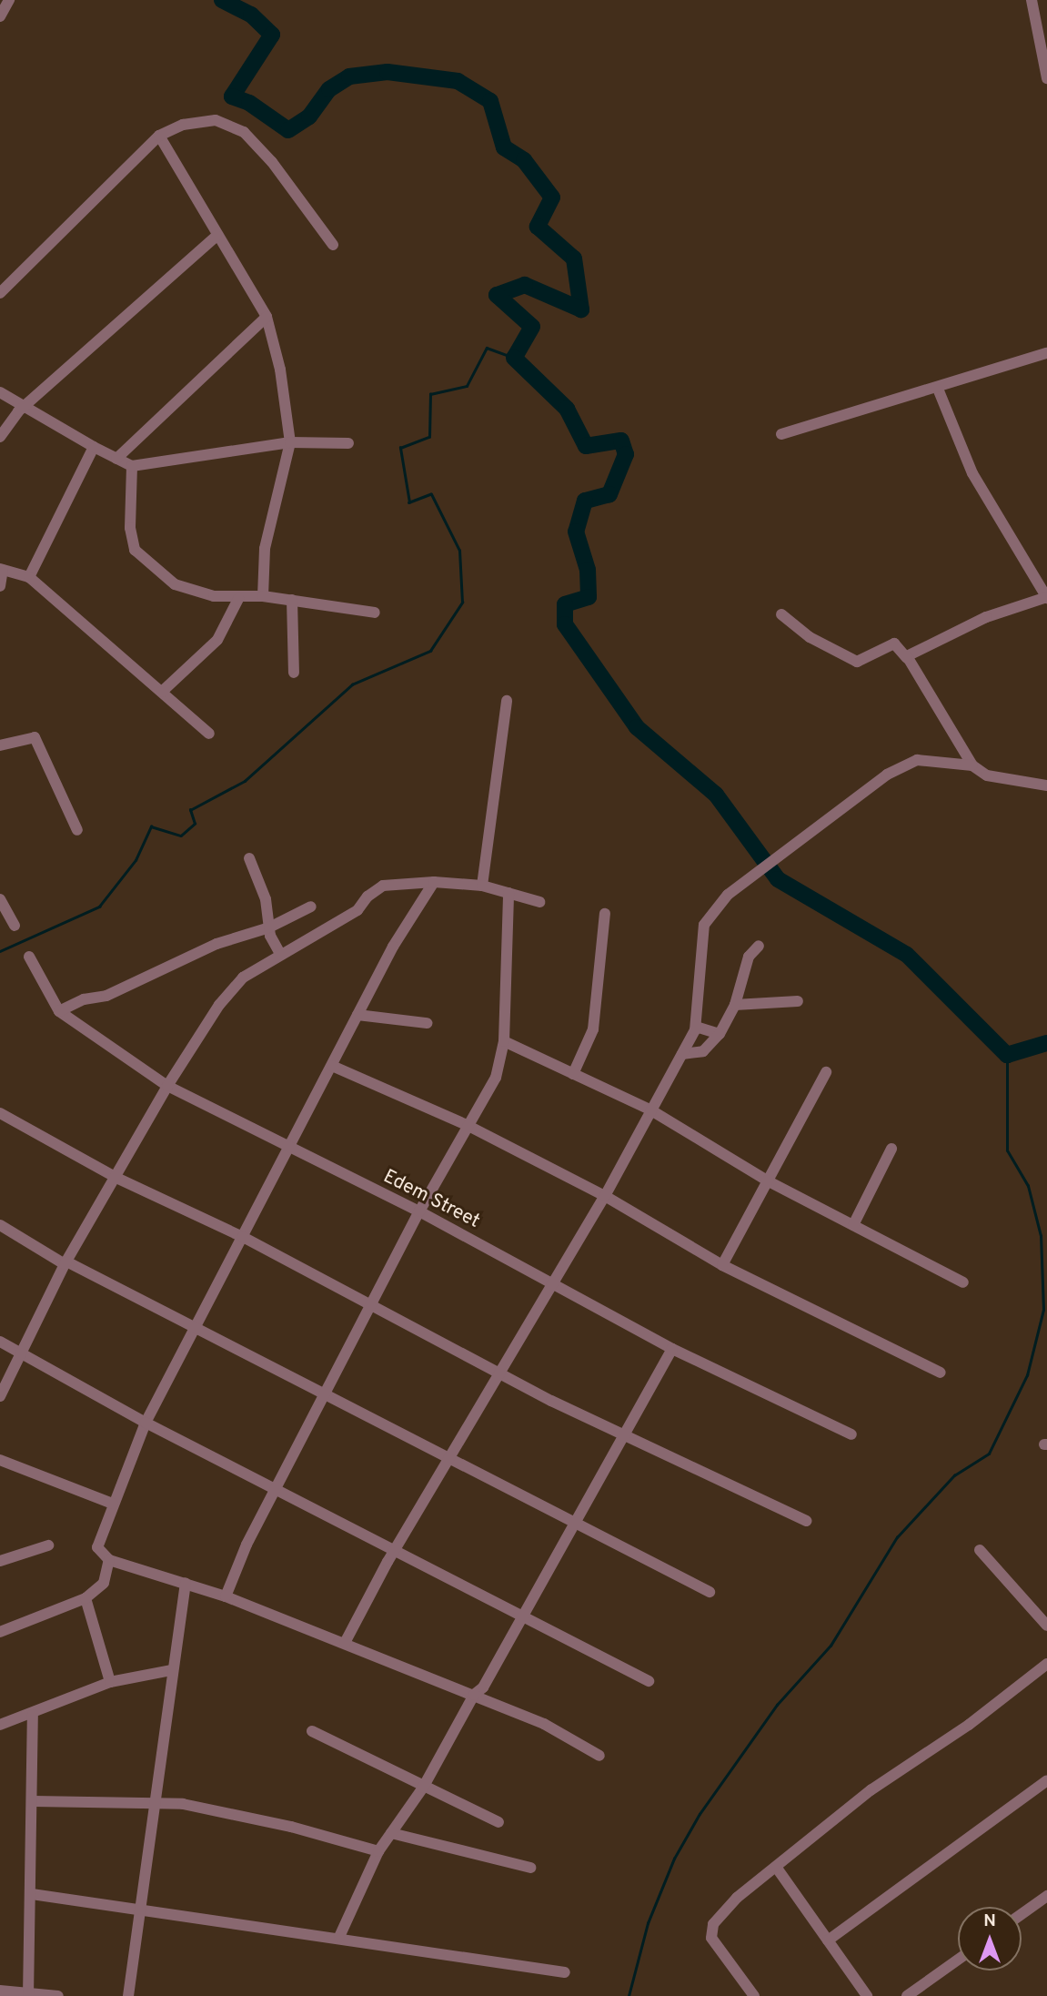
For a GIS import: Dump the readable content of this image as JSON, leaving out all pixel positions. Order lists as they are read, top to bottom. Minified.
{"streets":{"street":["Edem Street"]},"north":"top"}
